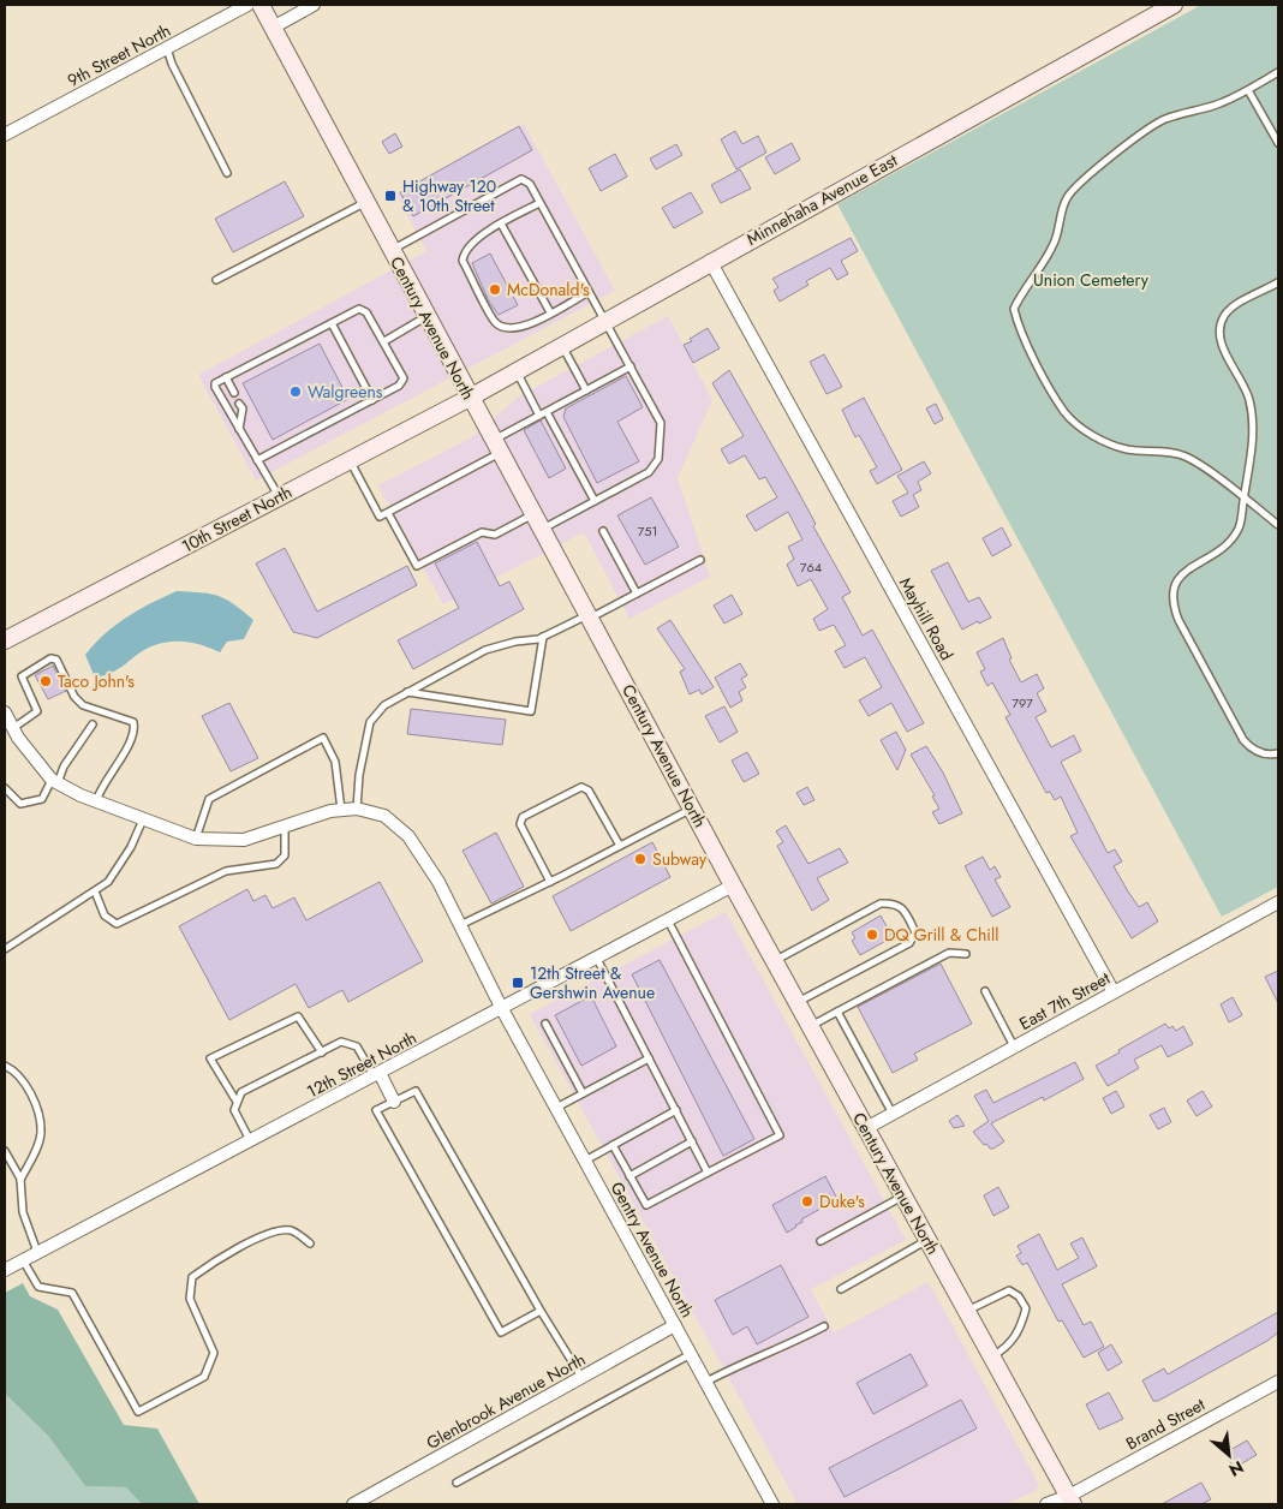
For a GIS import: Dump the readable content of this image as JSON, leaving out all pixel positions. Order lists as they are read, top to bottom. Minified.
{"streets":{"main road":["Minnehaha Avenue East","Century Avenue North","10th Street North"],"street":["9th Street North","Mayhill Road","East 7th Street","12th Street North","Gentry Avenue North","Glenbrook Avenue North","Brand Street"]},"crossings":[["Minnehaha Avenue East","Century Avenue North"],["Minnehaha Avenue East","10th Street North"],["Minnehaha Avenue East","Mayhill Road"],["Century Avenue North","10th Street North"],["Century Avenue North","East 7th Street"],["Century Avenue North","12th Street North"],["Century Avenue North","Brand Street"],["Mayhill Road","East 7th Street"],["12th Street North","Gentry Avenue North"],["Gentry Avenue North","Glenbrook Avenue North"]],"parks":["Union Cemetery"],"places":{"transit":["Highway 120 & 10th Street","12th Street & Gershwin Avenue"],"other":["McDonald's","Walgreens","Taco John's","Subway","DQ Grill & Chill","Duke's"]},"house_numbers":["751","764","797"],"north":"bottom right"}
